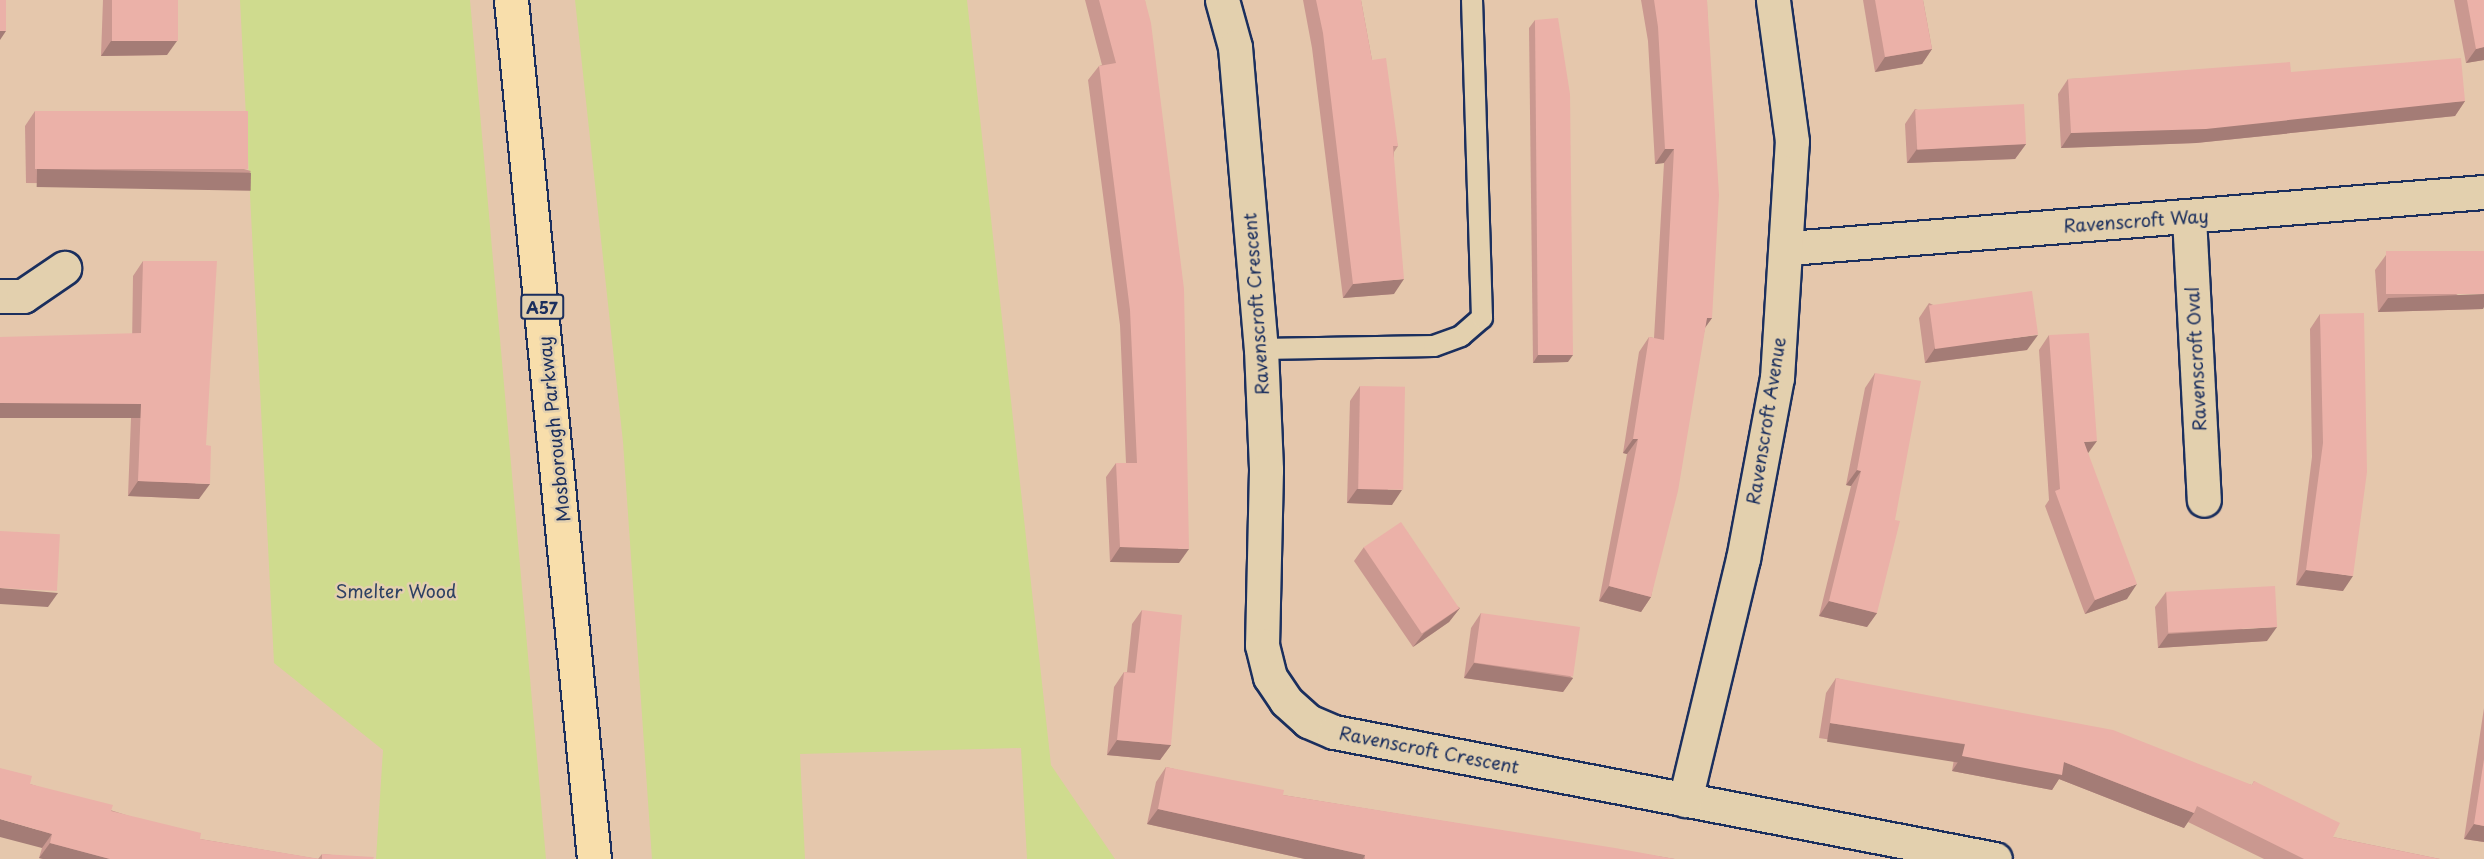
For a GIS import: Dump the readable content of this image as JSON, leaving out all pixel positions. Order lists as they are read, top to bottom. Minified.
{"streets":{"highway":["A57","Mosborough Parkway"],"street":["Ravenscroft Way","Ravenscroft Crescent","Ravenscroft Oval","Ravenscroft Avenue"]},"crossings":[["Ravenscroft Way","Ravenscroft Oval"],["Ravenscroft Way","Ravenscroft Avenue"],["Ravenscroft Crescent","Ravenscroft Avenue"]],"parks":["Smelter Wood"]}
